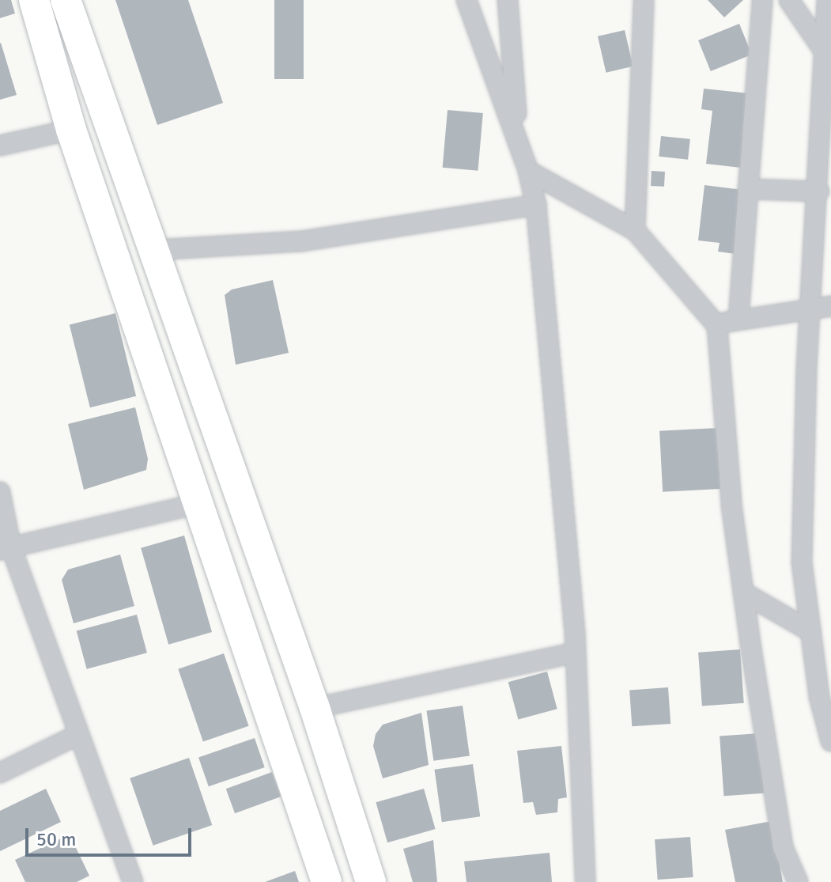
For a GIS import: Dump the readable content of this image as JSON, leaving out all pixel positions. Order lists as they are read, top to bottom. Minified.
{"scale_bar":"50 m"}
